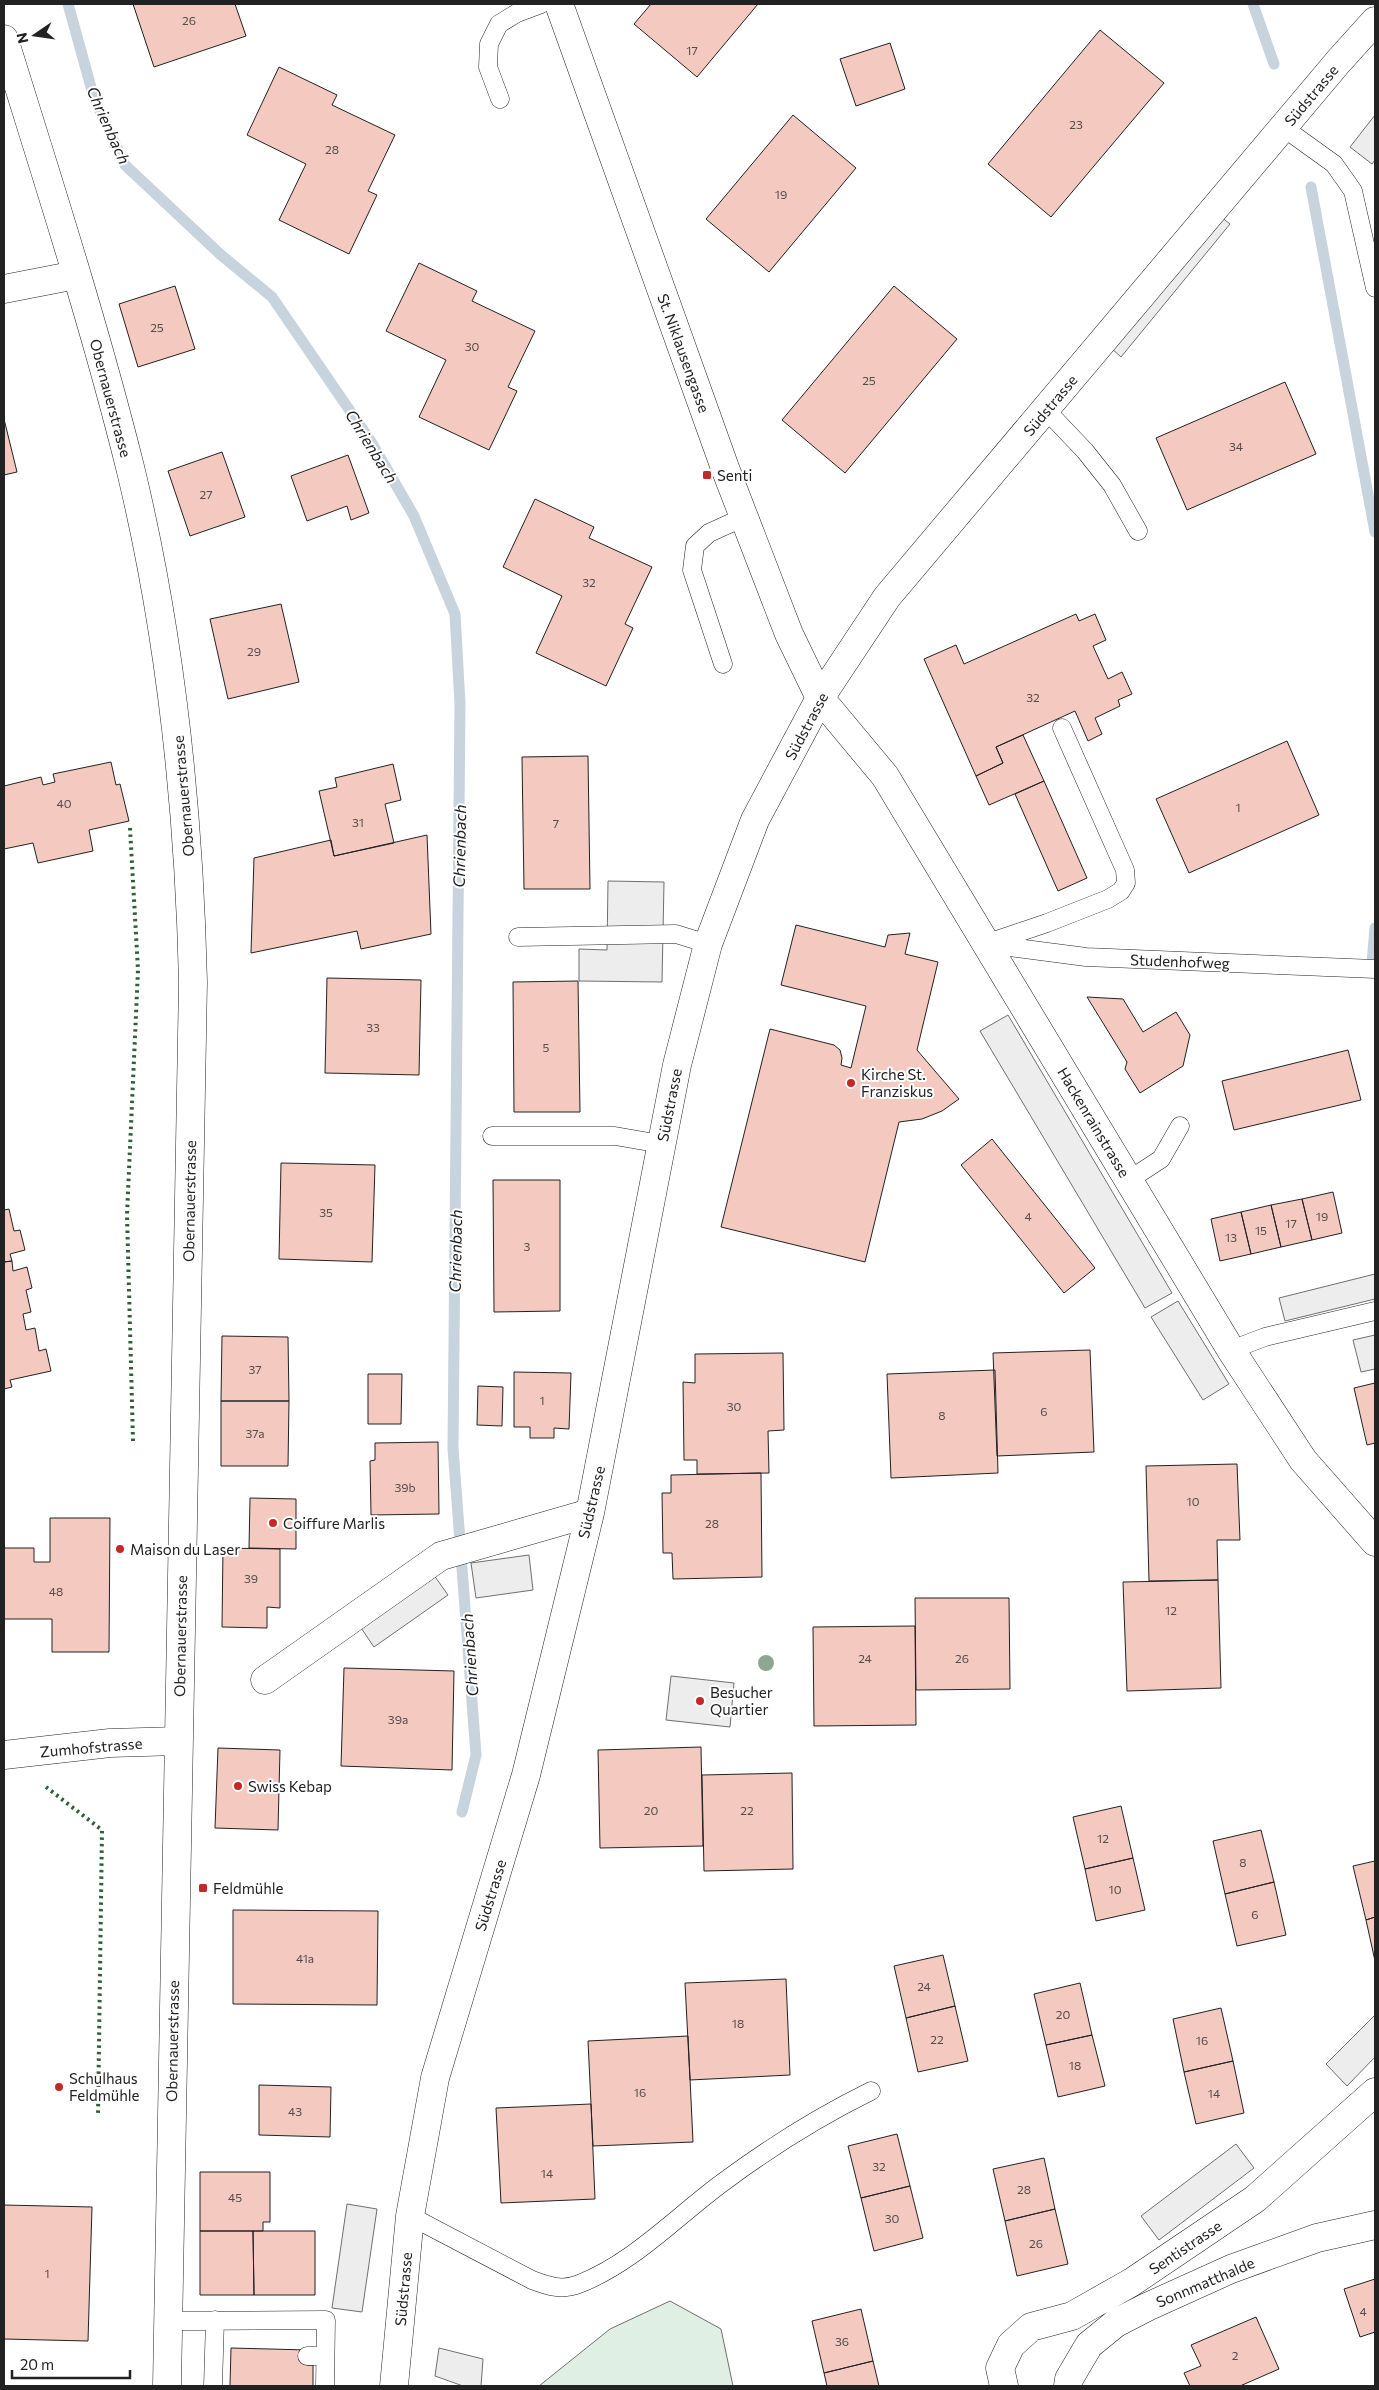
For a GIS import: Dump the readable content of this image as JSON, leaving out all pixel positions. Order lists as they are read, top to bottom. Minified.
{"streets":{"street":["Südstrasse","St. Niklausengasse","Obernauerstrasse","Hackenrainstrasse","Zumhofstrasse","Sentistrasse","Sonnmatthalde"],"lane":["Studenhofweg"]},"crossings":[["Südstrasse","St. Niklausengasse"],["Südstrasse","Hackenrainstrasse"],["St. Niklausengasse","Hackenrainstrasse"],["Obernauerstrasse","Zumhofstrasse"],["Studenhofweg","Hackenrainstrasse"]],"water":["Chrienbach"],"places":{"transit":["Senti","Feldmühle"],"other":["Kirche St. Franziskus","Coiffure Marlis","Maison du Laser","Besucher Quartier","Swiss Kebap","Schulhaus Feldmühle"]},"house_numbers":["26","17","23","28","19","25","30","25","34","27","32","29","32","40","1","31","7","33","5","35","4","19","17","15","13","3","37","1","30","6","8","37a","39b","10","28","39","48","12","24","26","39a","20","22","12","8","10","6","41a","24","20","18","22","16","18","16","14","43","32","14","28","45","30","26","1","4","36","2"],"scale_bar":"20 m","north":"left"}
